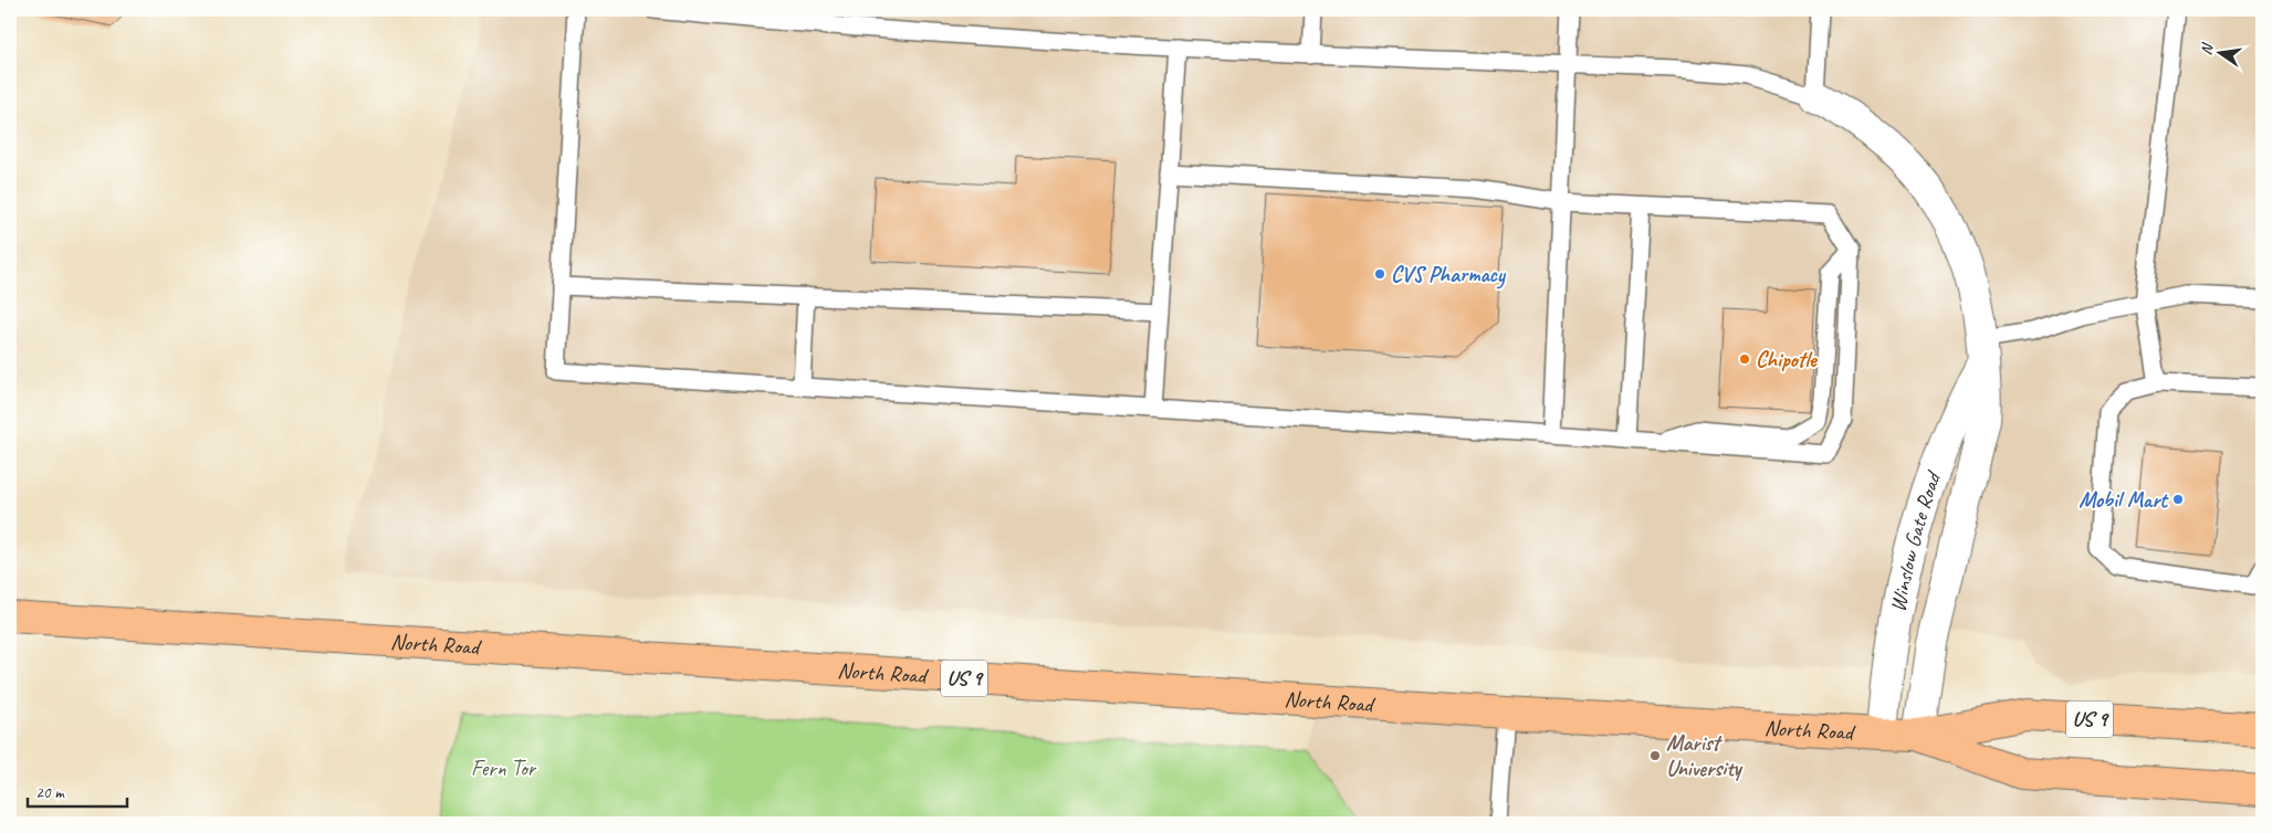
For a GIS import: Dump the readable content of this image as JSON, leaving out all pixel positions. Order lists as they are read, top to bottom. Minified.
{"streets":{"highway":["North Road","US 9"],"street":["Winslow Gate Road"]},"crossings":[["Winslow Gate Road","North Road"]],"parks":["Fern Tor"],"places":["CVS Pharmacy","Chipotle","Mobil Mart","Marist University"],"scale_bar":"20 m","north":"left"}
